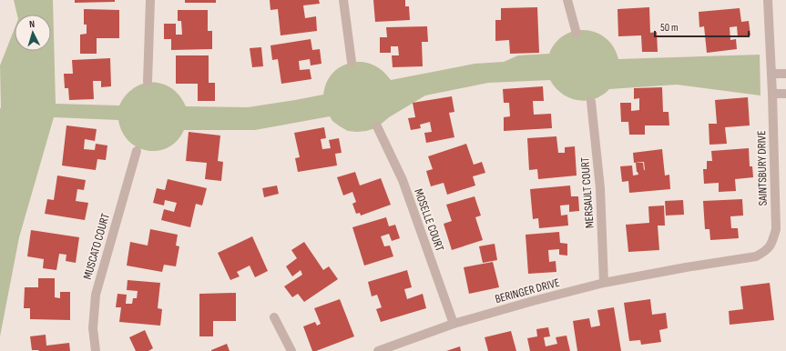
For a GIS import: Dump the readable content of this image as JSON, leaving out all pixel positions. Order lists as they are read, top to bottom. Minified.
{"streets":{"street":["SAINTSBURY DRIVE","MERSAULT COURT","MOSELLE COURT","MUSCATO COURT","BERINGER DRIVE"]},"crossings":[["SAINTSBURY DRIVE","BERINGER DRIVE"],["MERSAULT COURT","BERINGER DRIVE"],["MOSELLE COURT","BERINGER DRIVE"]],"scale_bar":"50 m","north":"top"}
